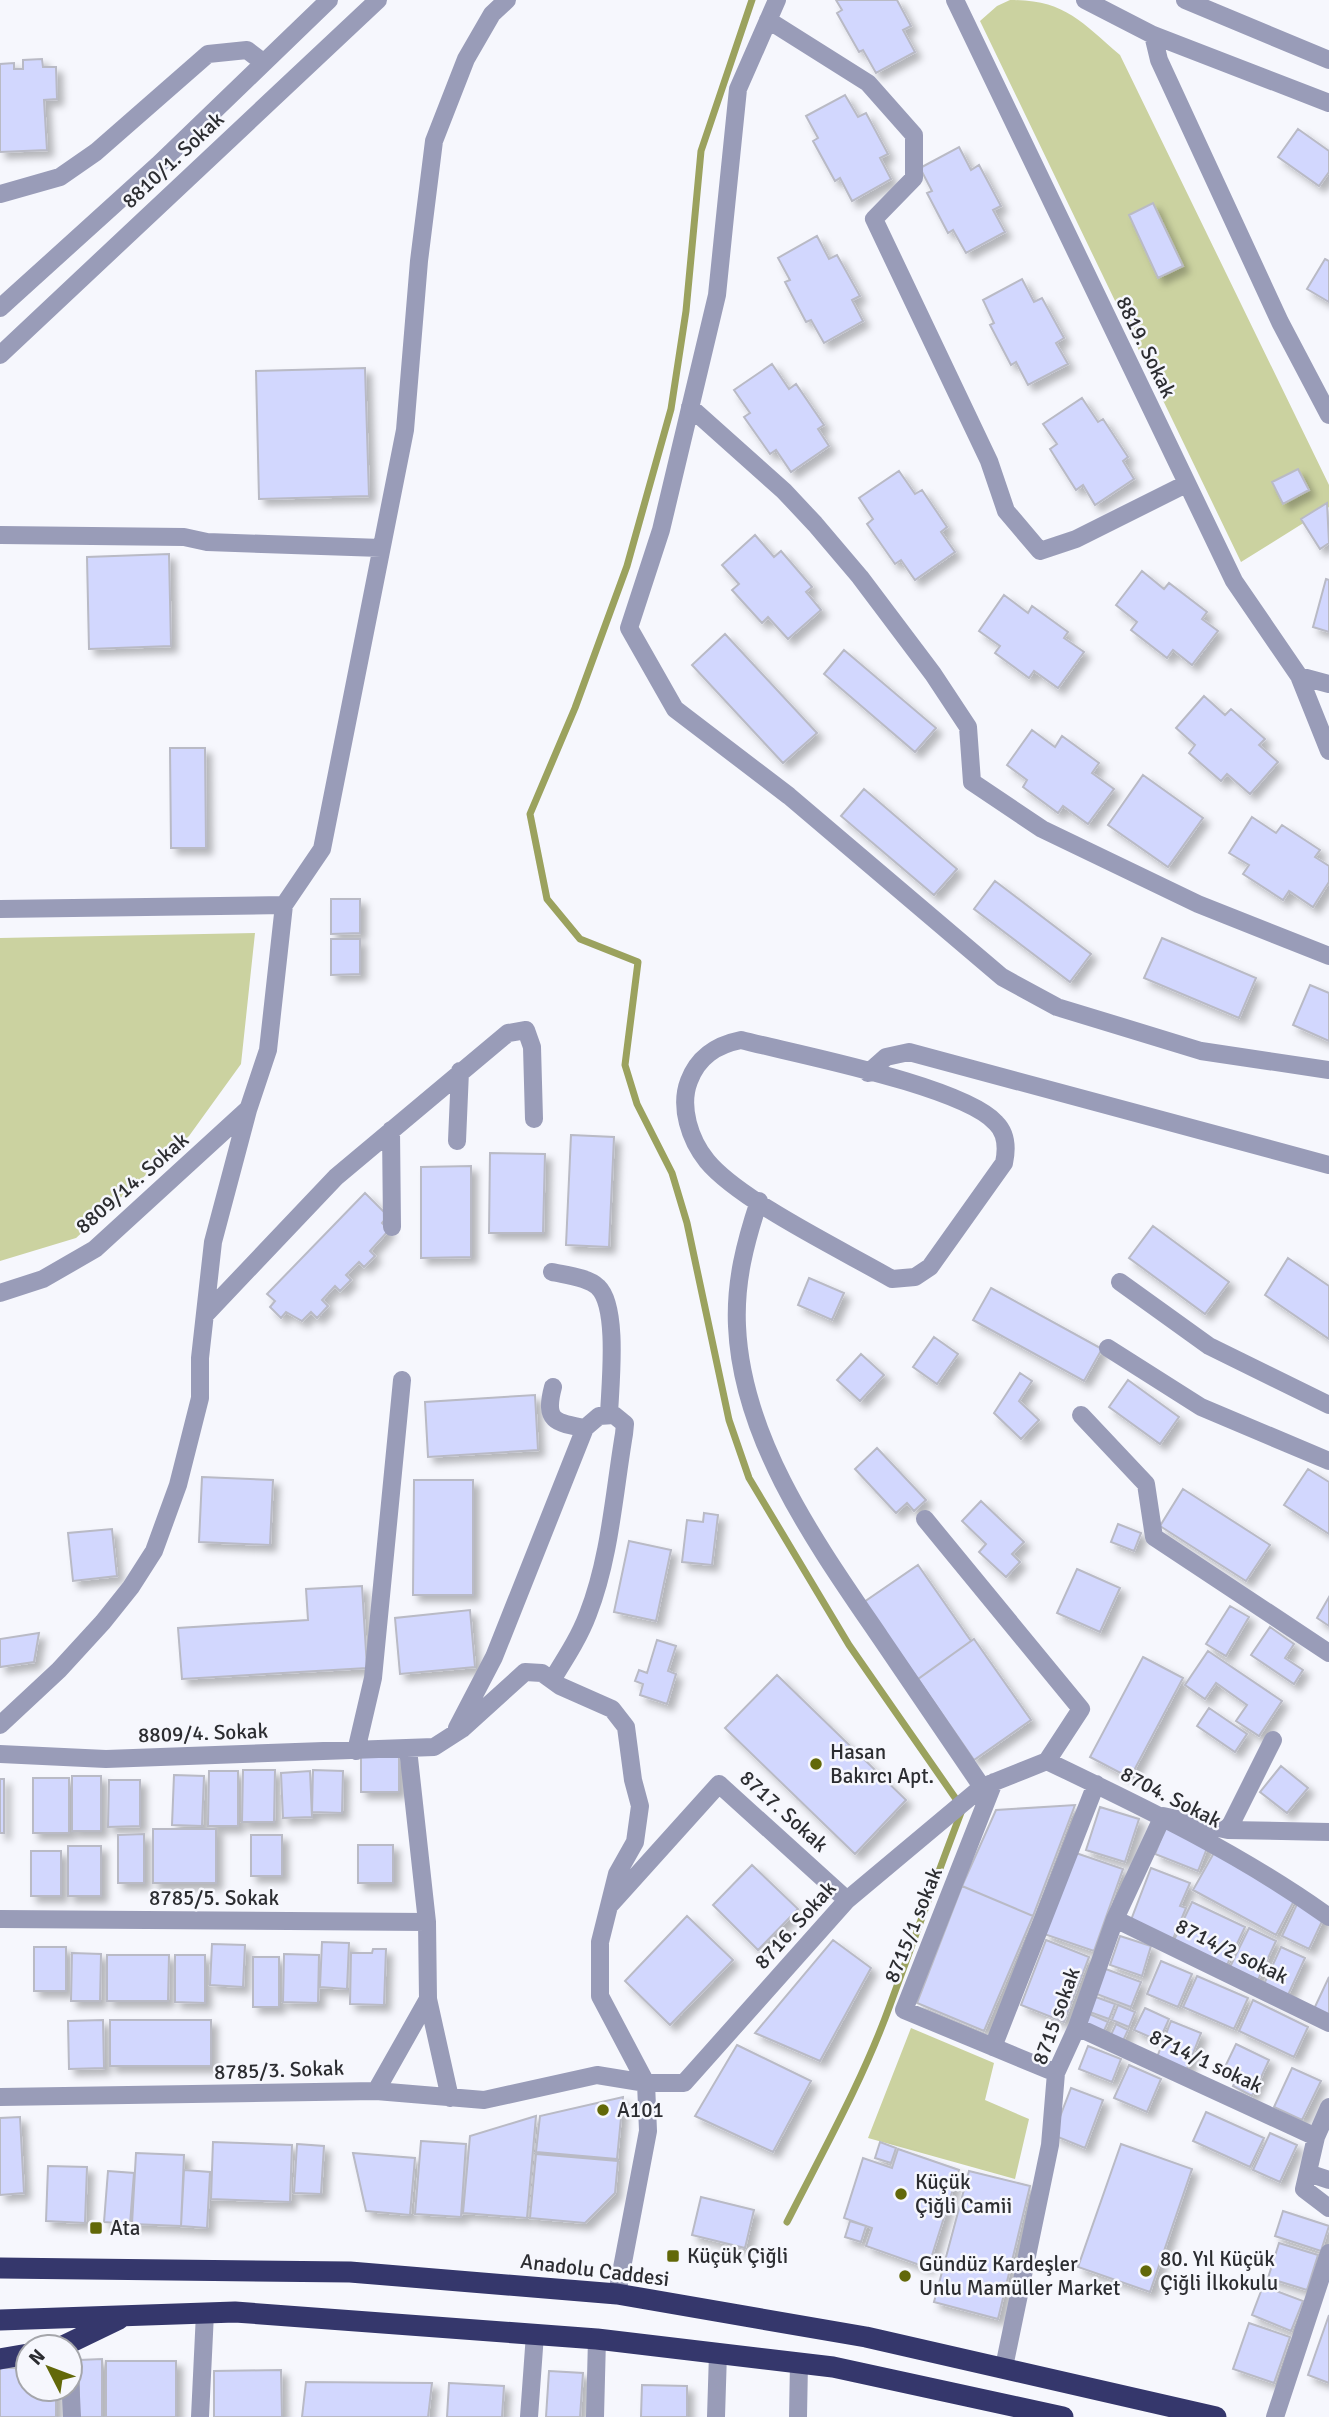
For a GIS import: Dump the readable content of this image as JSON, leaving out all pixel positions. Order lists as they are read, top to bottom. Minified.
{"streets":{"highway":["Anadolu Caddesi"],"street":["8810/1. Sokak","8819. Sokak","8809/14. Sokak","8809/4. Sokak","8704. Sokak","8717. Sokak","8785/5. Sokak","8716. Sokak","8715/1 sokak","8714/2 sokak","8715 sokak","8714/1 sokak","8785/3. Sokak"]},"crossings":[["8704. Sokak","8715 sokak"],["8717. Sokak","8716. Sokak"],["8716. Sokak","8715/1 sokak"],["8716. Sokak","8785/3. Sokak"],["8715/1 sokak","8715 sokak"],["8714/2 sokak","8715 sokak"],["8715 sokak","8714/1 sokak"],["8715 sokak","Anadolu Caddesi"]],"places":{"other":["Hasan Bakırcı Apt.","A101","Küçük Çiğli Camii","80. Yıl Küçük Çiğli İlkokulu","Gündüz Kardeşler Unlu Mamüller Market"],"transit":["Ata","Küçük Çiğli"]},"north":"top left"}
